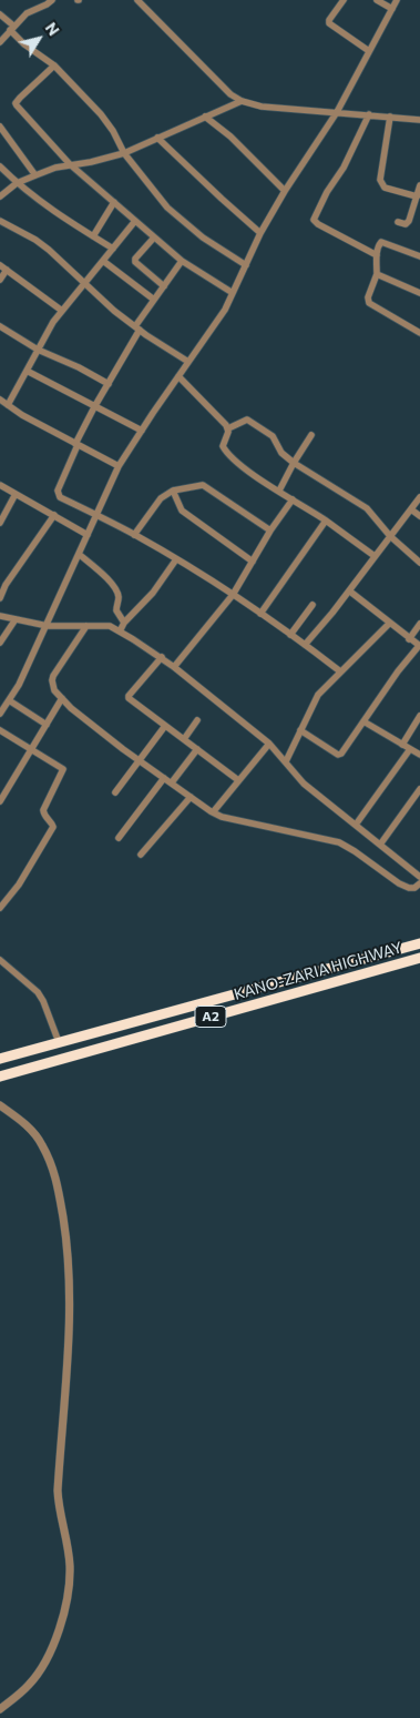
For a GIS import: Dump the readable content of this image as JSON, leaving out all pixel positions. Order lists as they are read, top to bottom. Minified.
{"streets":{"highway":["KANO-ZARIA HIGHWAY","A2"]},"north":"top right"}
